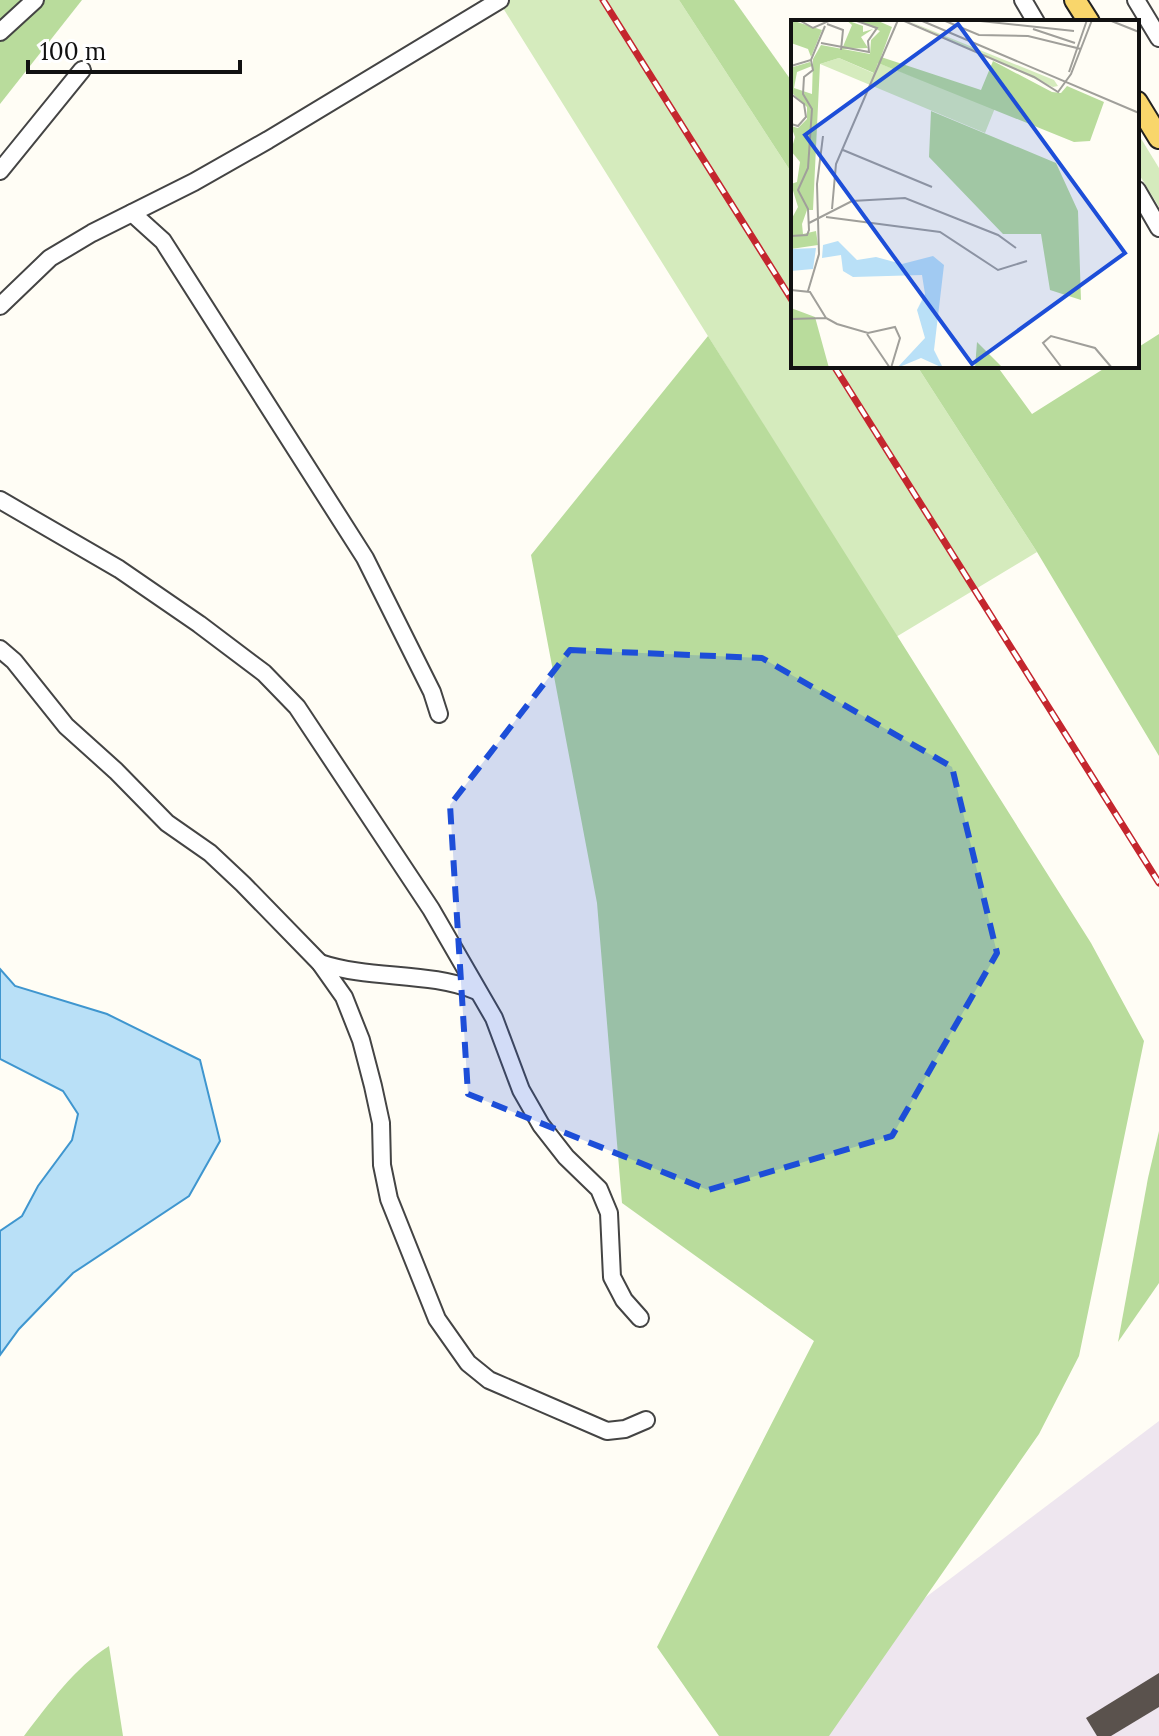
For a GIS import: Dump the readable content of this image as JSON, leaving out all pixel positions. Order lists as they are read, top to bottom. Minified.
{"scale_bar":"100 m"}
